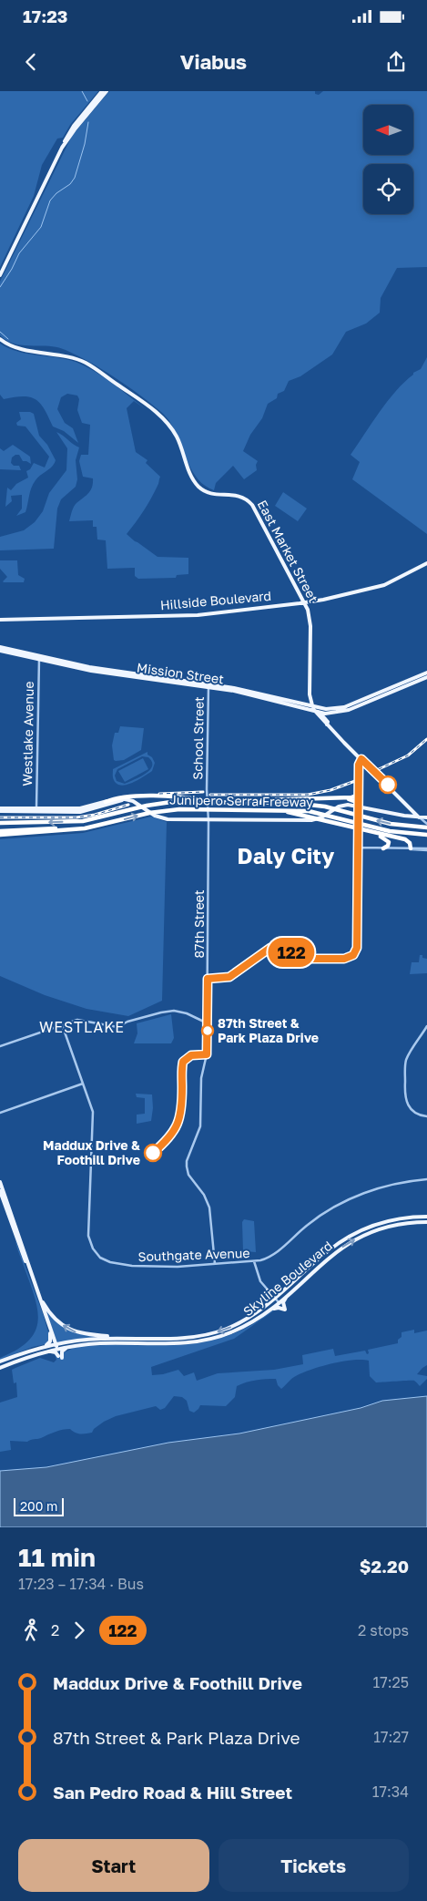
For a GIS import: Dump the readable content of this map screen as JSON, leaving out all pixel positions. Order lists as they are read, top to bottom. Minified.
{"streets":{"highway":["Junipero Serra Freeway"],"main road":["East Market Street","Hillside Boulevard","Mission Street","Skyline Boulevard"],"street":["Westlake Avenue","School Street","87th Street","Southgate Avenue"]},"crossings":[["East Market Street","Hillside Boulevard"],["East Market Street","Mission Street"],["Mission Street","Westlake Avenue"],["Mission Street","School Street"],["School Street","87th Street"],["87th Street","Southgate Avenue"]],"districts":["Daly City","WESTLAKE"],"places":["87th Street & Park Plaza Drive","Maddux Drive & Foothill Drive"],"lines":["bus line 122"],"scale_bar":"200 m","north":"left","page":{"status":"17:23","header":"Viabus","on_map":"122","scale":"200 m","heading":["11 min","17:23 – 17:34 · Bus","$2.20"],"legs":["2","122","2 stops"],"list":[{"name":"Maddux Drive & Foothill Drive","value":"17:25"},{"name":"87th Street & Park Plaza Drive","value":"17:27"},{"name":"San Pedro Road & Hill Street","value":"17:34"}],"buttons":["Start","Tickets"]}}
